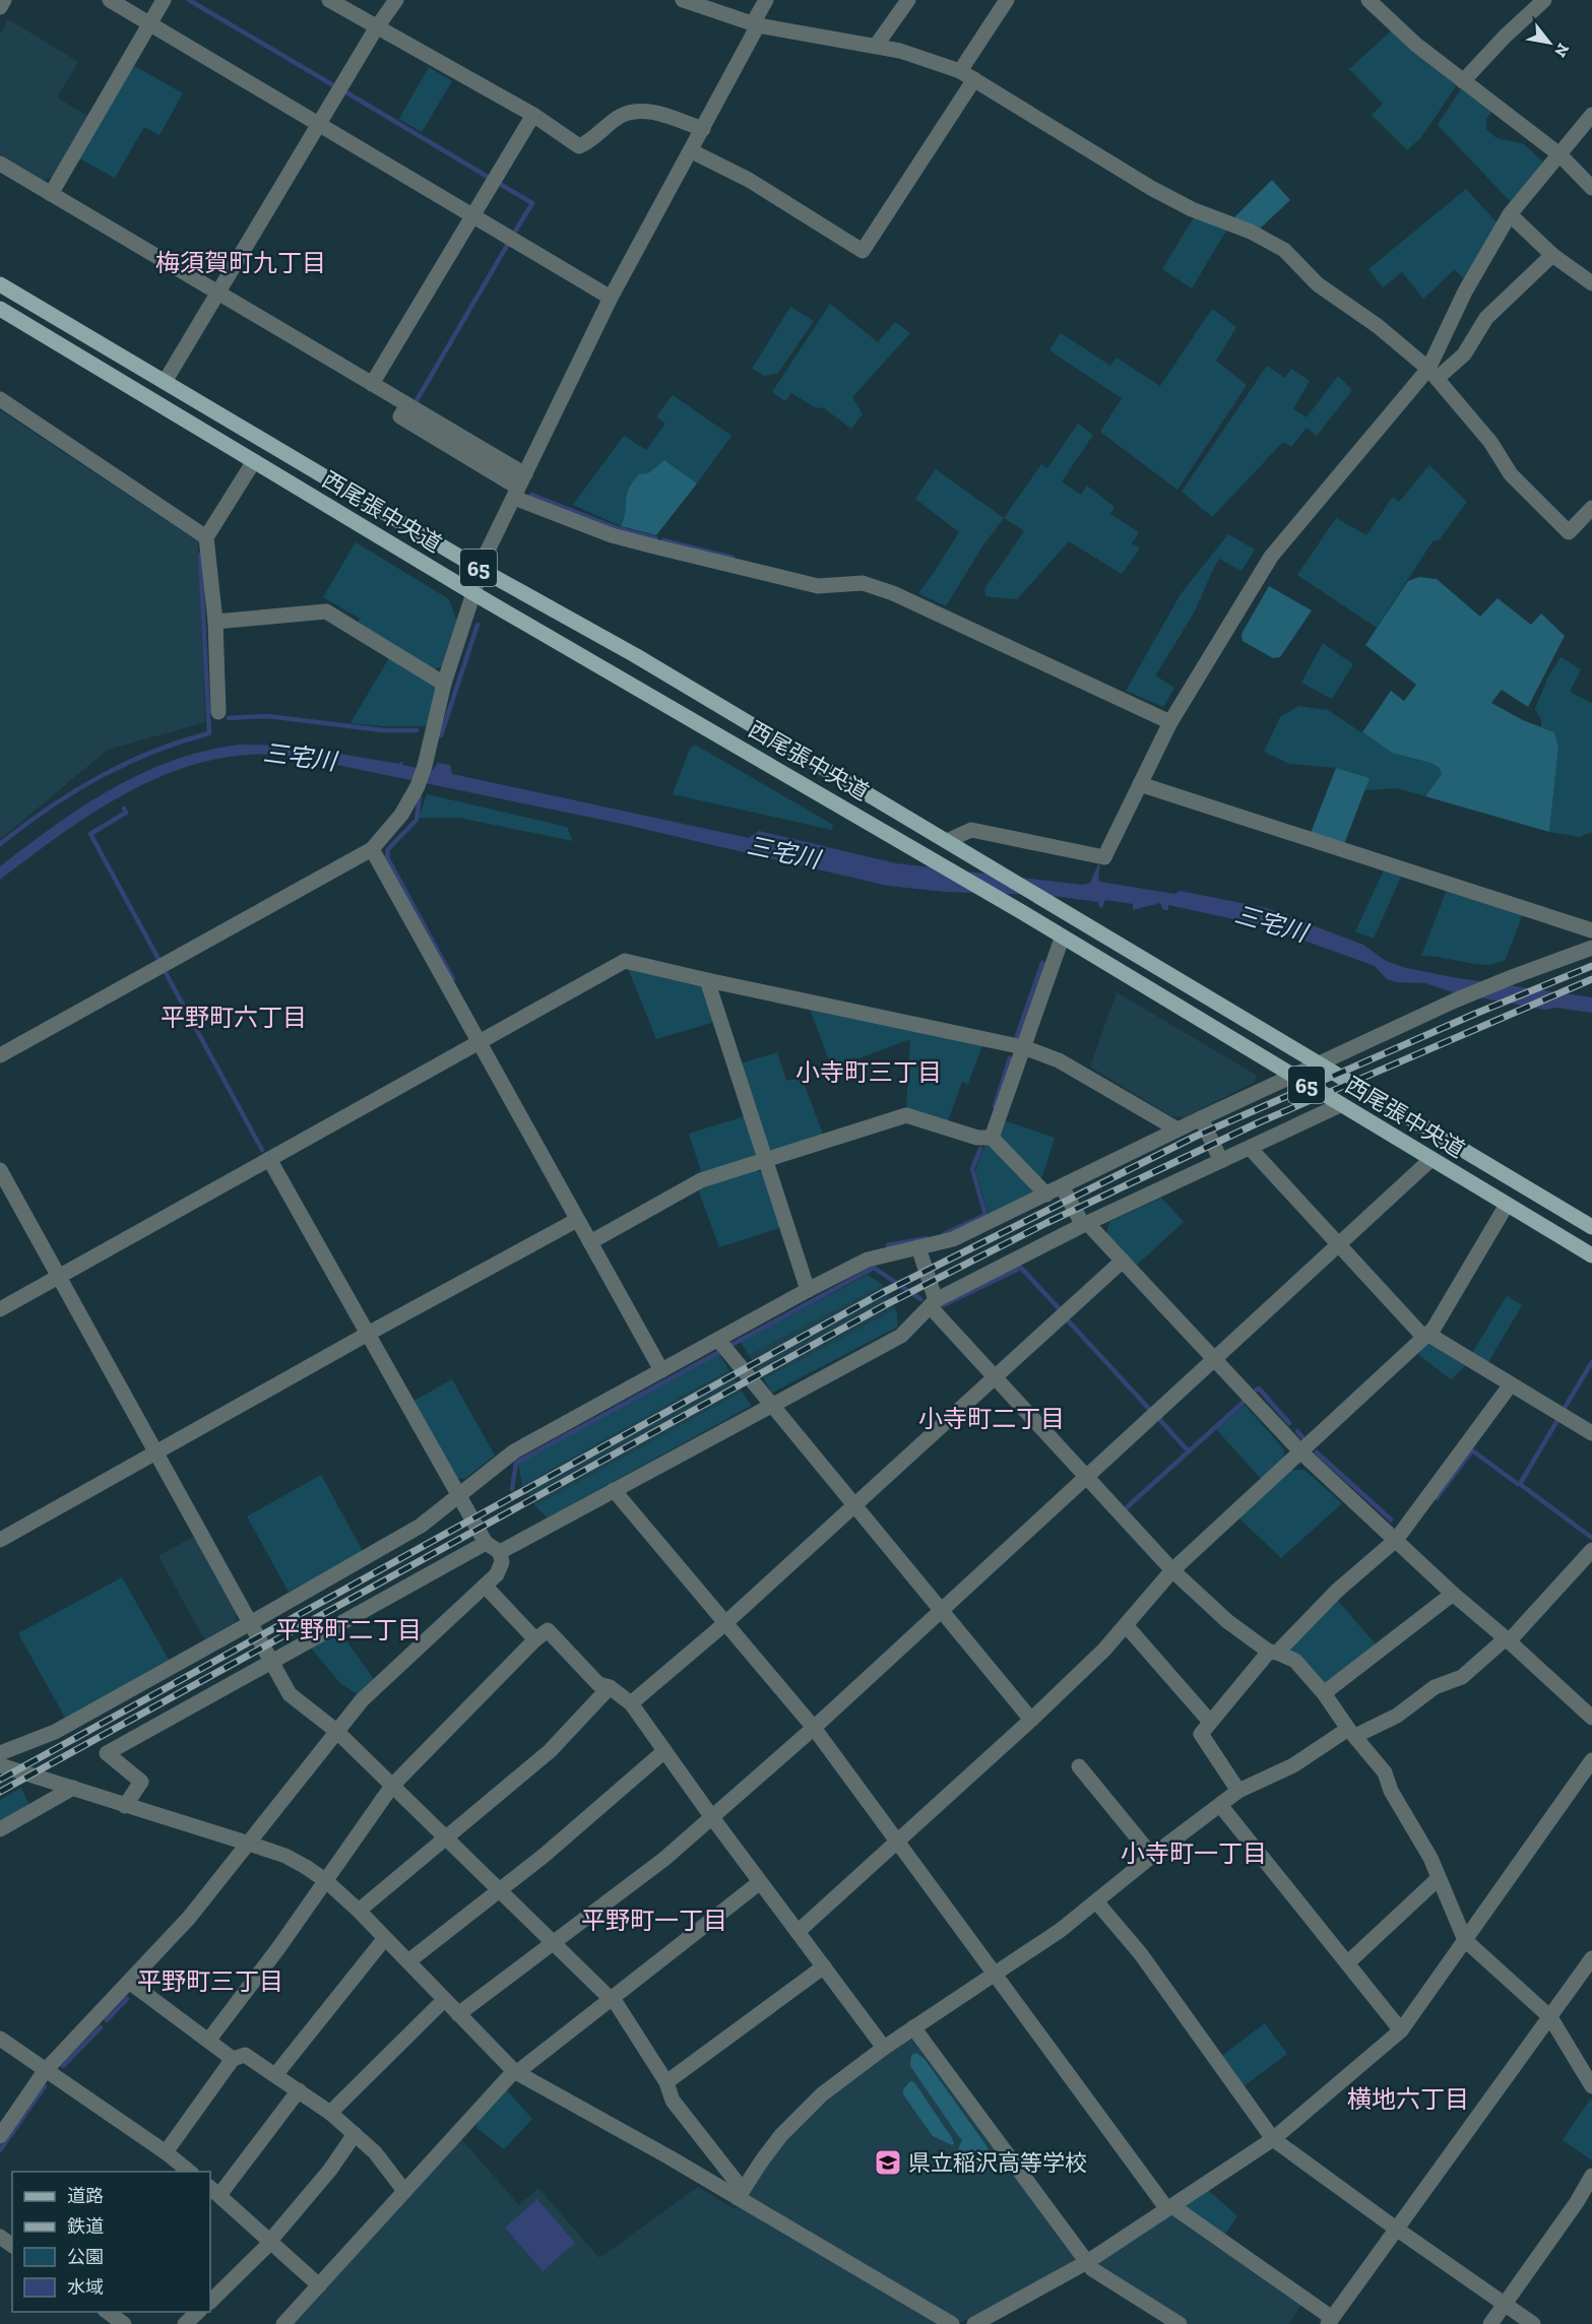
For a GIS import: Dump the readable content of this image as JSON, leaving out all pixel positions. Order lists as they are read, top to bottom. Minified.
{"streets":{"main road":["西尾張中央道","65"]},"districts":["梅須賀町九丁目","平野町六丁目","小寺町三丁目","小寺町二丁目","平野町二丁目","小寺町一丁目","平野町一丁目","平野町三丁目","横地六丁目"],"water":["三宅川"],"places":{"school or university":["県立稲沢高等学校"]},"legend":["道路","鉄道","公園","水域"],"north":"bottom right"}
